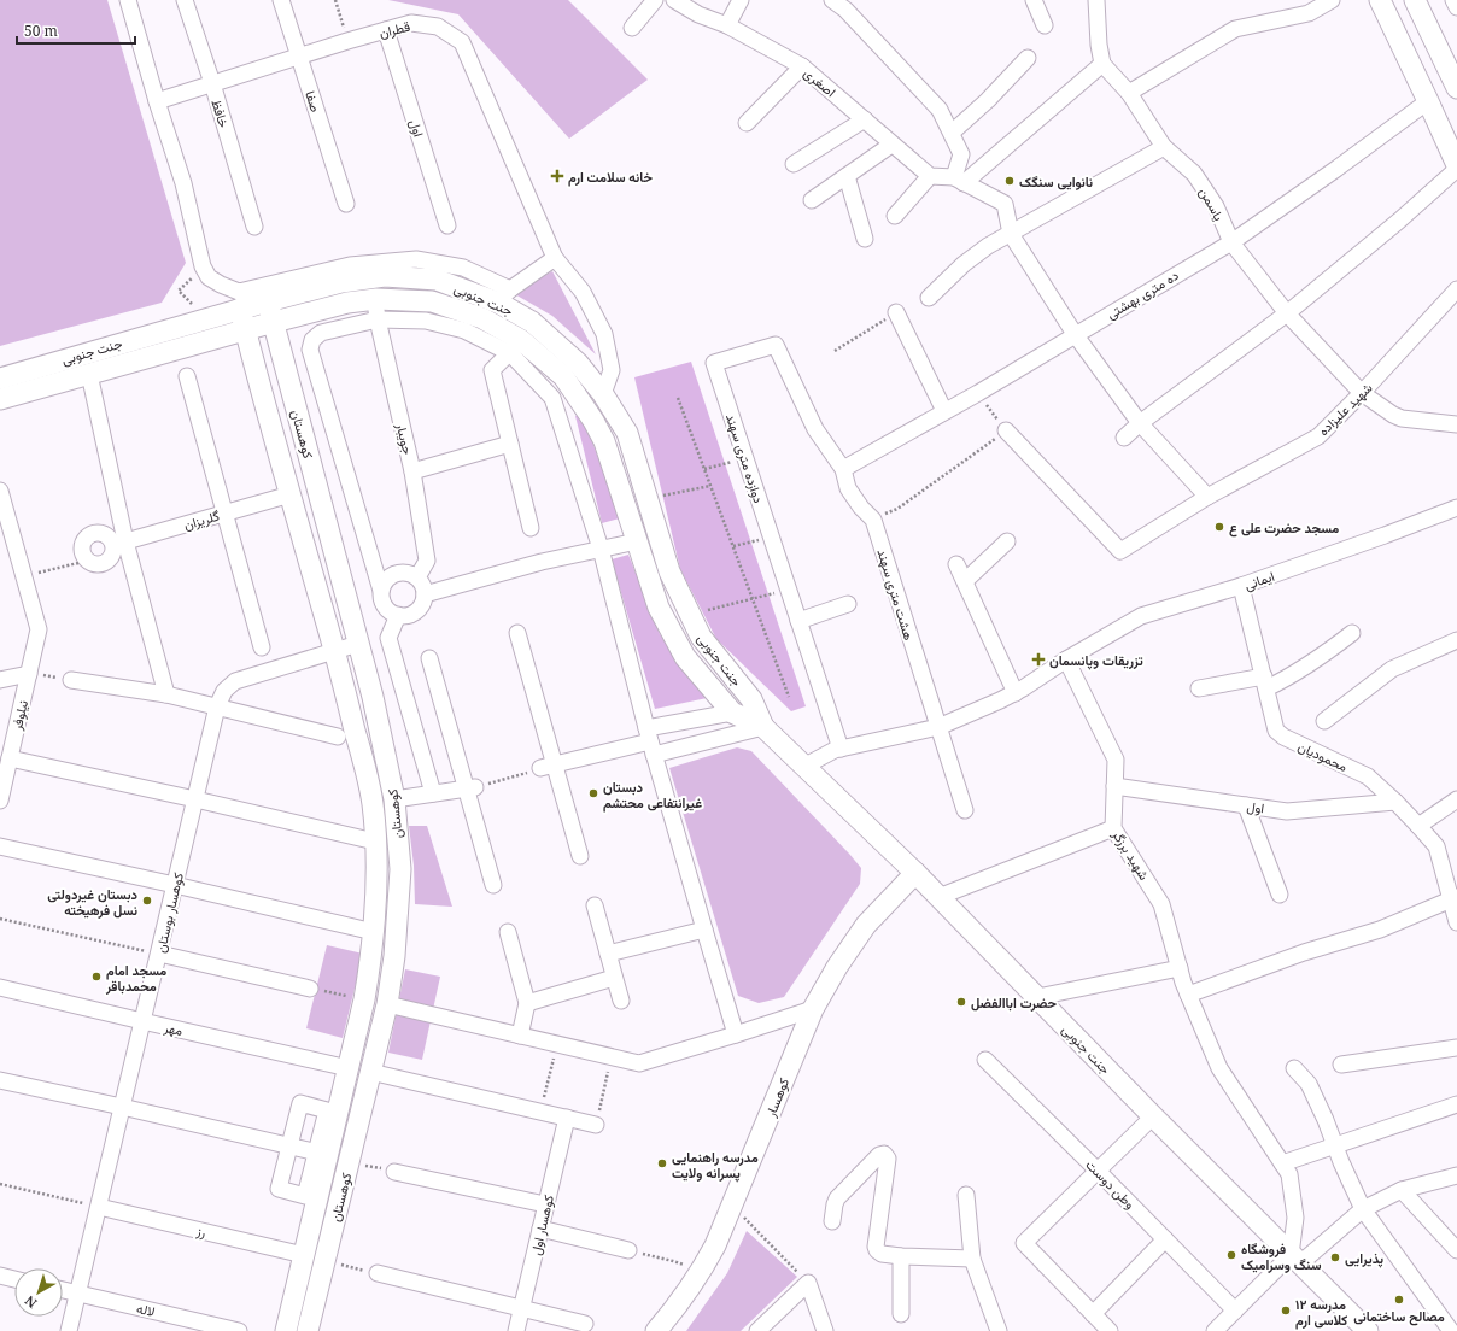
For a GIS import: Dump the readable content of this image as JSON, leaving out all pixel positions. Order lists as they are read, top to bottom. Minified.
{"streets":{"main road":["جنت جنوبی","کوهستان","کوهسار"],"street":["قطران","اصغری","صفا","خافظ","اول","یاسمن","ده متری بهشتی","شهید علیزاده","جویبار","دوازده متری سهند","گلریزان","ایمانی","هشت متری سهند","نیلوفر","محمودیان","شهید برزگر","کوهسار بوستان","مهر","وطن دوست","کوهسار اول","رز","لاله"]},"crossings":[["قطران","صفا"],["قطران","خافظ"],["قطران","اول"],["قطران","جنت جنوبی"],["اول","محمودیان"],["اول","شهید برزگر"],["یاسمن","ده متری بهشتی"],["یاسمن","شهید علیزاده"],["ده متری بهشتی","دوازده متری سهند"],["ده متری بهشتی","هشت متری سهند"],["جنت جنوبی","کوهستان"],["جنت جنوبی","جویبار"],["جنت جنوبی","شهید برزگر"],["جنت جنوبی","کوهسار"],["کوهستان","گلریزان"],["کوهستان","کوهسار بوستان"],["کوهستان","مهر"],["کوهستان","رز"],["دوازده متری سهند","هشت متری سهند"],["ایمانی","محمودیان"],["ایمانی","شهید برزگر"],["کوهسار بوستان","مهر"],["کوهسار بوستان","رز"],["کوهسار بوستان","لاله"]],"places":{"health":["خانه سلامت ارم","تزریقات وپانسمان"],"other":["نانوایی سنگک","مسجد حضرت علی ع","دبستان غیرانتفاعی محتشم","دبستان غیردولتی نسل فرهیخته","مسجد امام محمدباقر","حضرت اباالفضل","مدرسه راهنمایی پسرانه ولایت","فروشگاه سنگ وسرامیک","پذیرایی","مصالح ساختمانی","مدرسه ۱۲ کلاسی ارم"]},"scale_bar":"50 m","north":"bottom left"}
